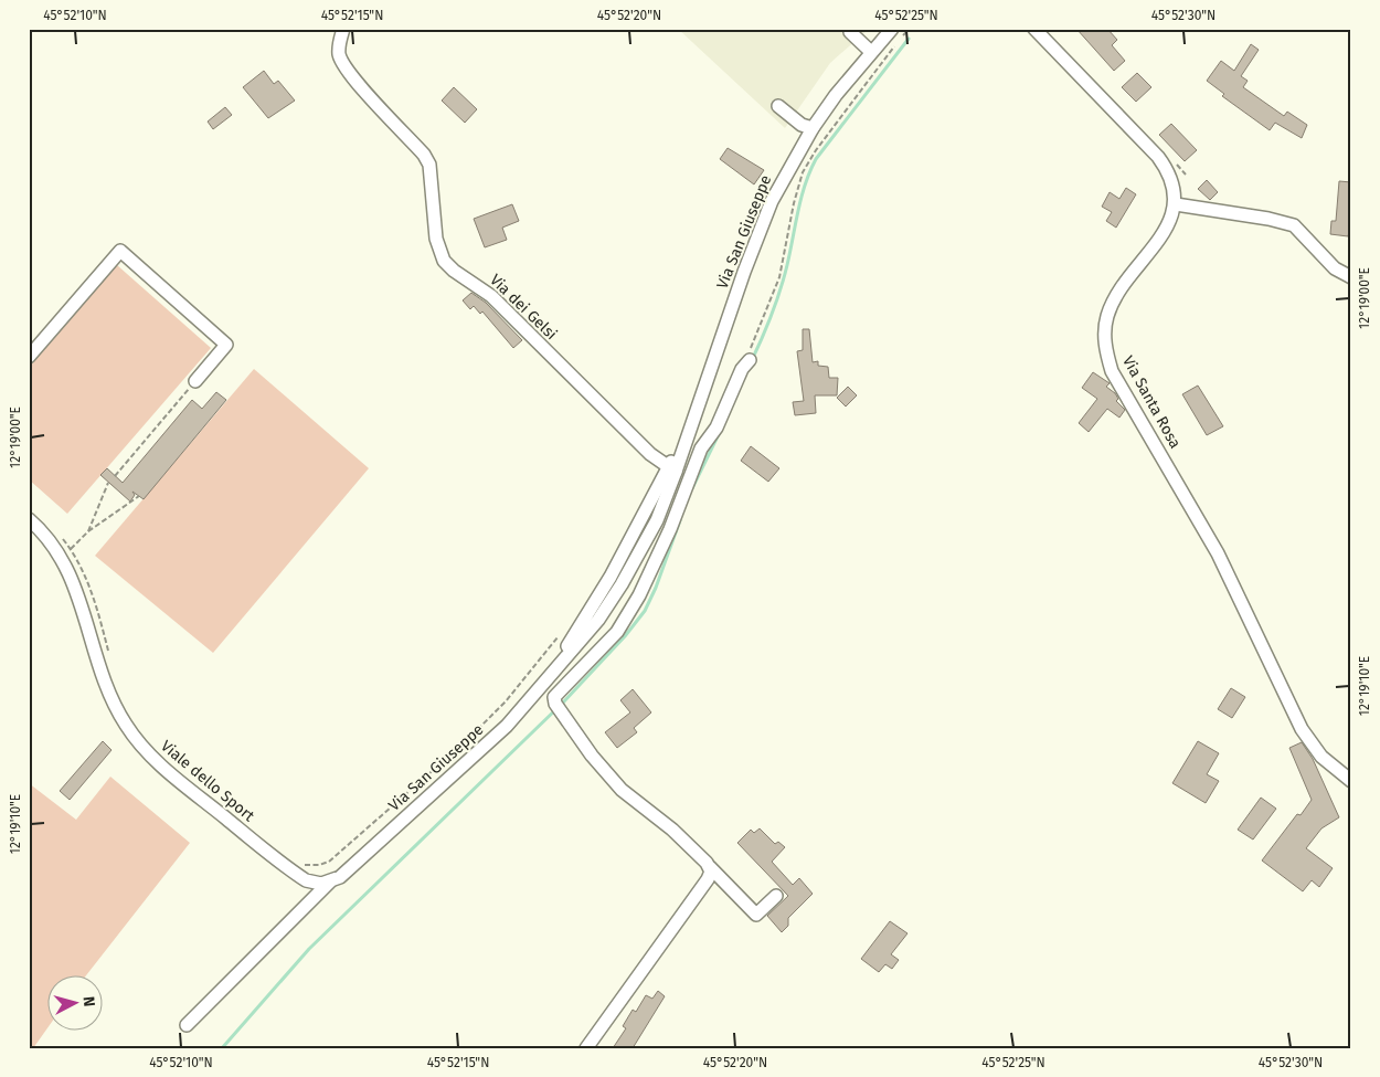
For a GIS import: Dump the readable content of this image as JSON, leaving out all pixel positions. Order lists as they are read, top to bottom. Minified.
{"streets":{"street":["Via San Giuseppe","Via dei Gelsi","Via Santa Rosa","Viale dello Sport"]},"crossings":[["Via San Giuseppe","Via dei Gelsi"],["Via San Giuseppe","Viale dello Sport"]],"north":"right","coordinates":["45°52'10\"N","45°52'15\"N","45°52'20\"N","45°52'25\"N","45°52'30\"N","12°19'00\"E","12°19'10\"E"]}
